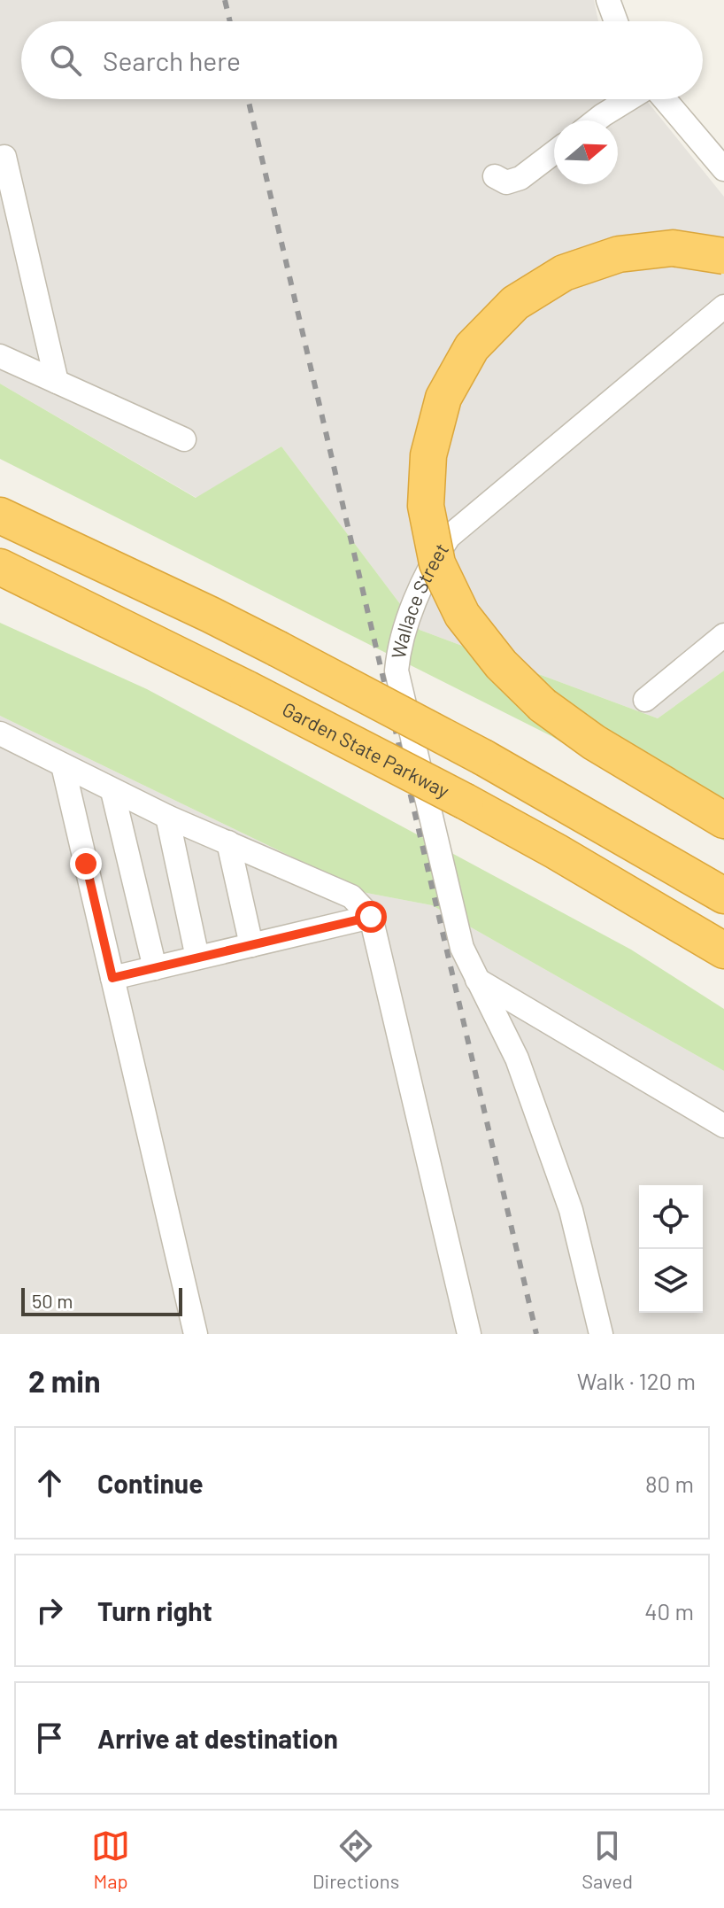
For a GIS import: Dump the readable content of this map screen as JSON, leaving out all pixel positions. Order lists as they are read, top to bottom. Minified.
{"streets":{"highway":["Garden State Parkway"],"street":["Wallace Street"]},"scale_bar":"50 m","north":"right","page":{"search":"Search here","scale":"50 m","heading":["2 min","Walk · 120 m"],"list":[["Continue","80 m"],["Turn right","40 m"],"Arrive at destination"],"nav":["Map","Directions","Saved"]}}
